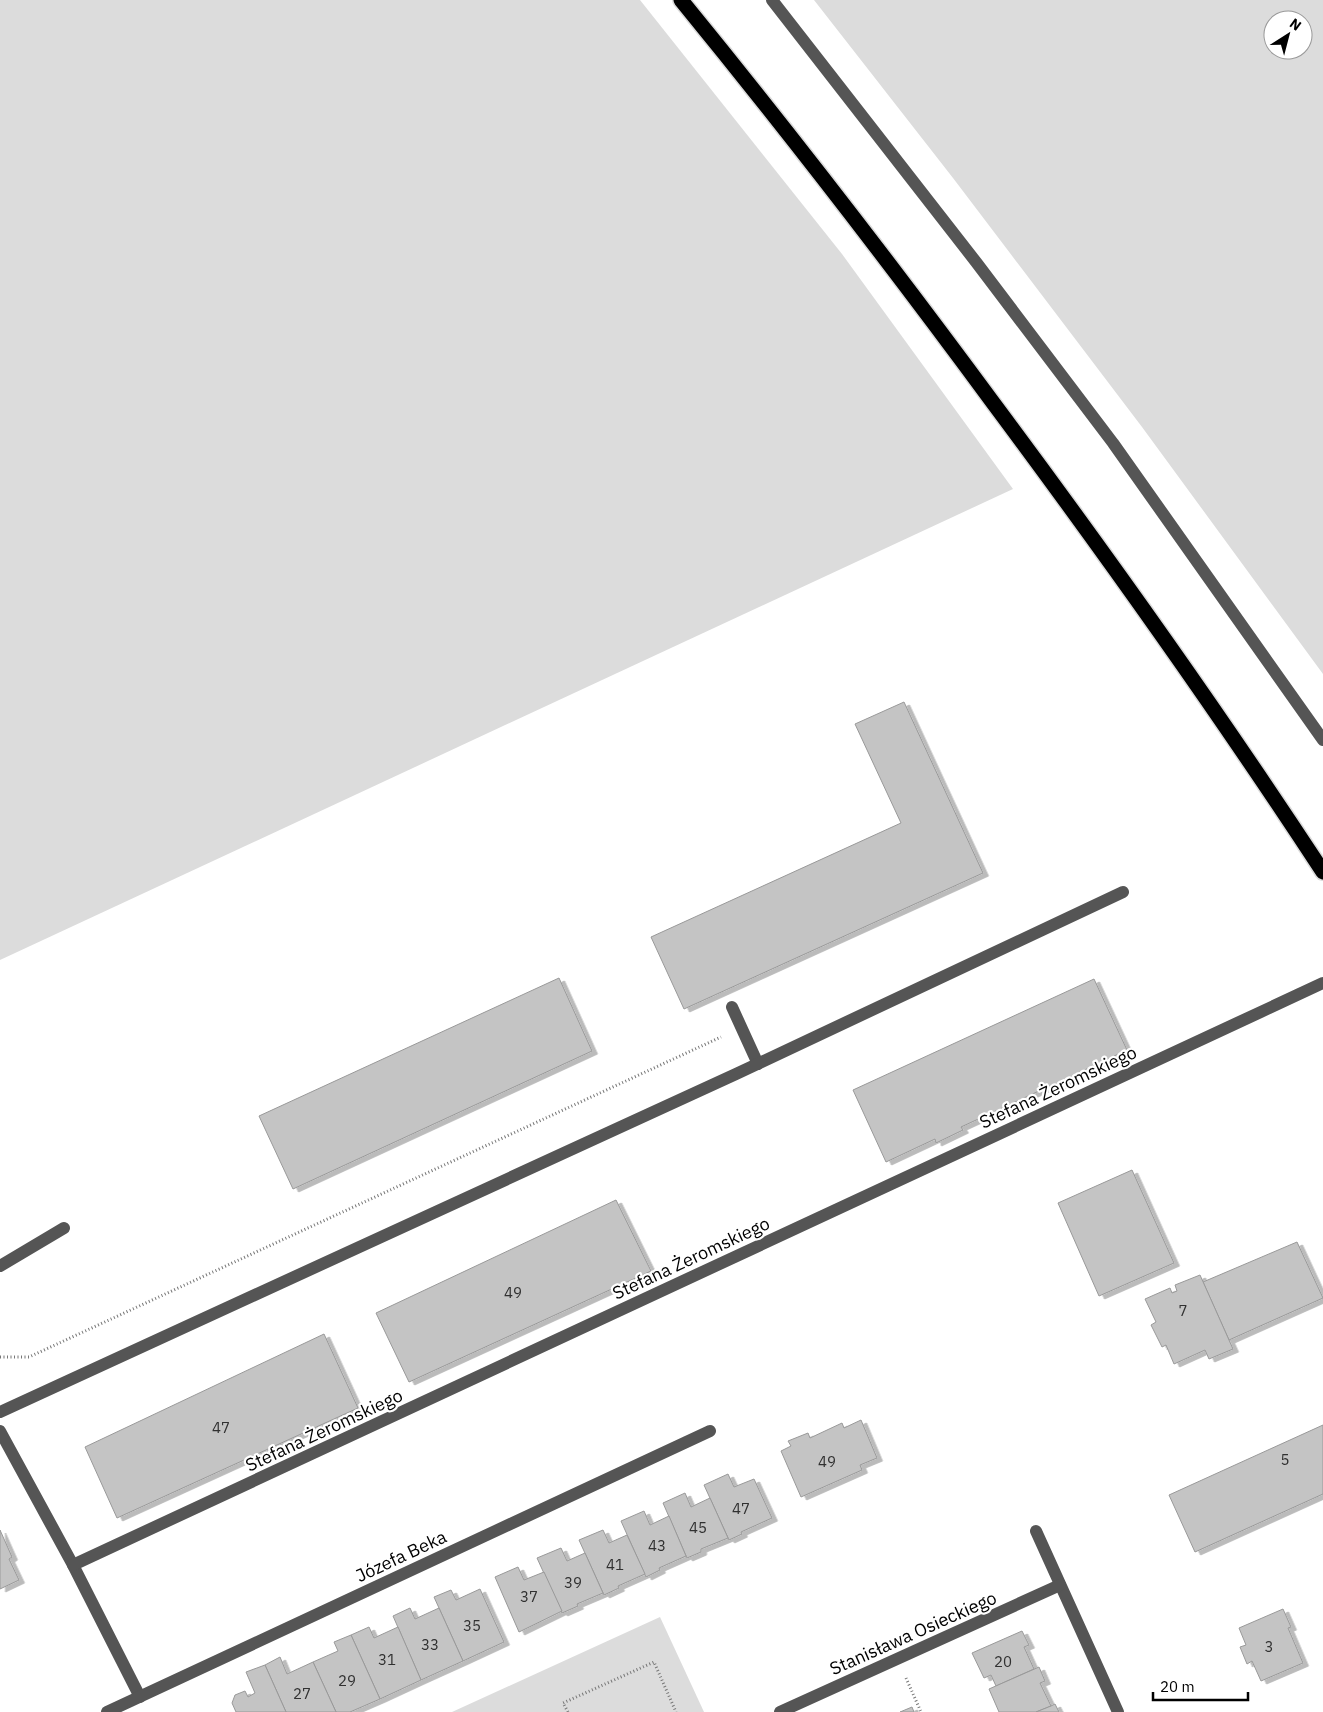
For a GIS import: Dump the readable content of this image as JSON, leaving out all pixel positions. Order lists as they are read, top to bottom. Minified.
{"streets":{"street":["Stefana Żeromskiego","Józefa Beka","Stanisława Osieckiego"]},"house_numbers":["49","7","47","5","49","47","45","43","41","39","37","35","33","3","31","20","29","27"],"scale_bar":"20 m","north":"top right"}
